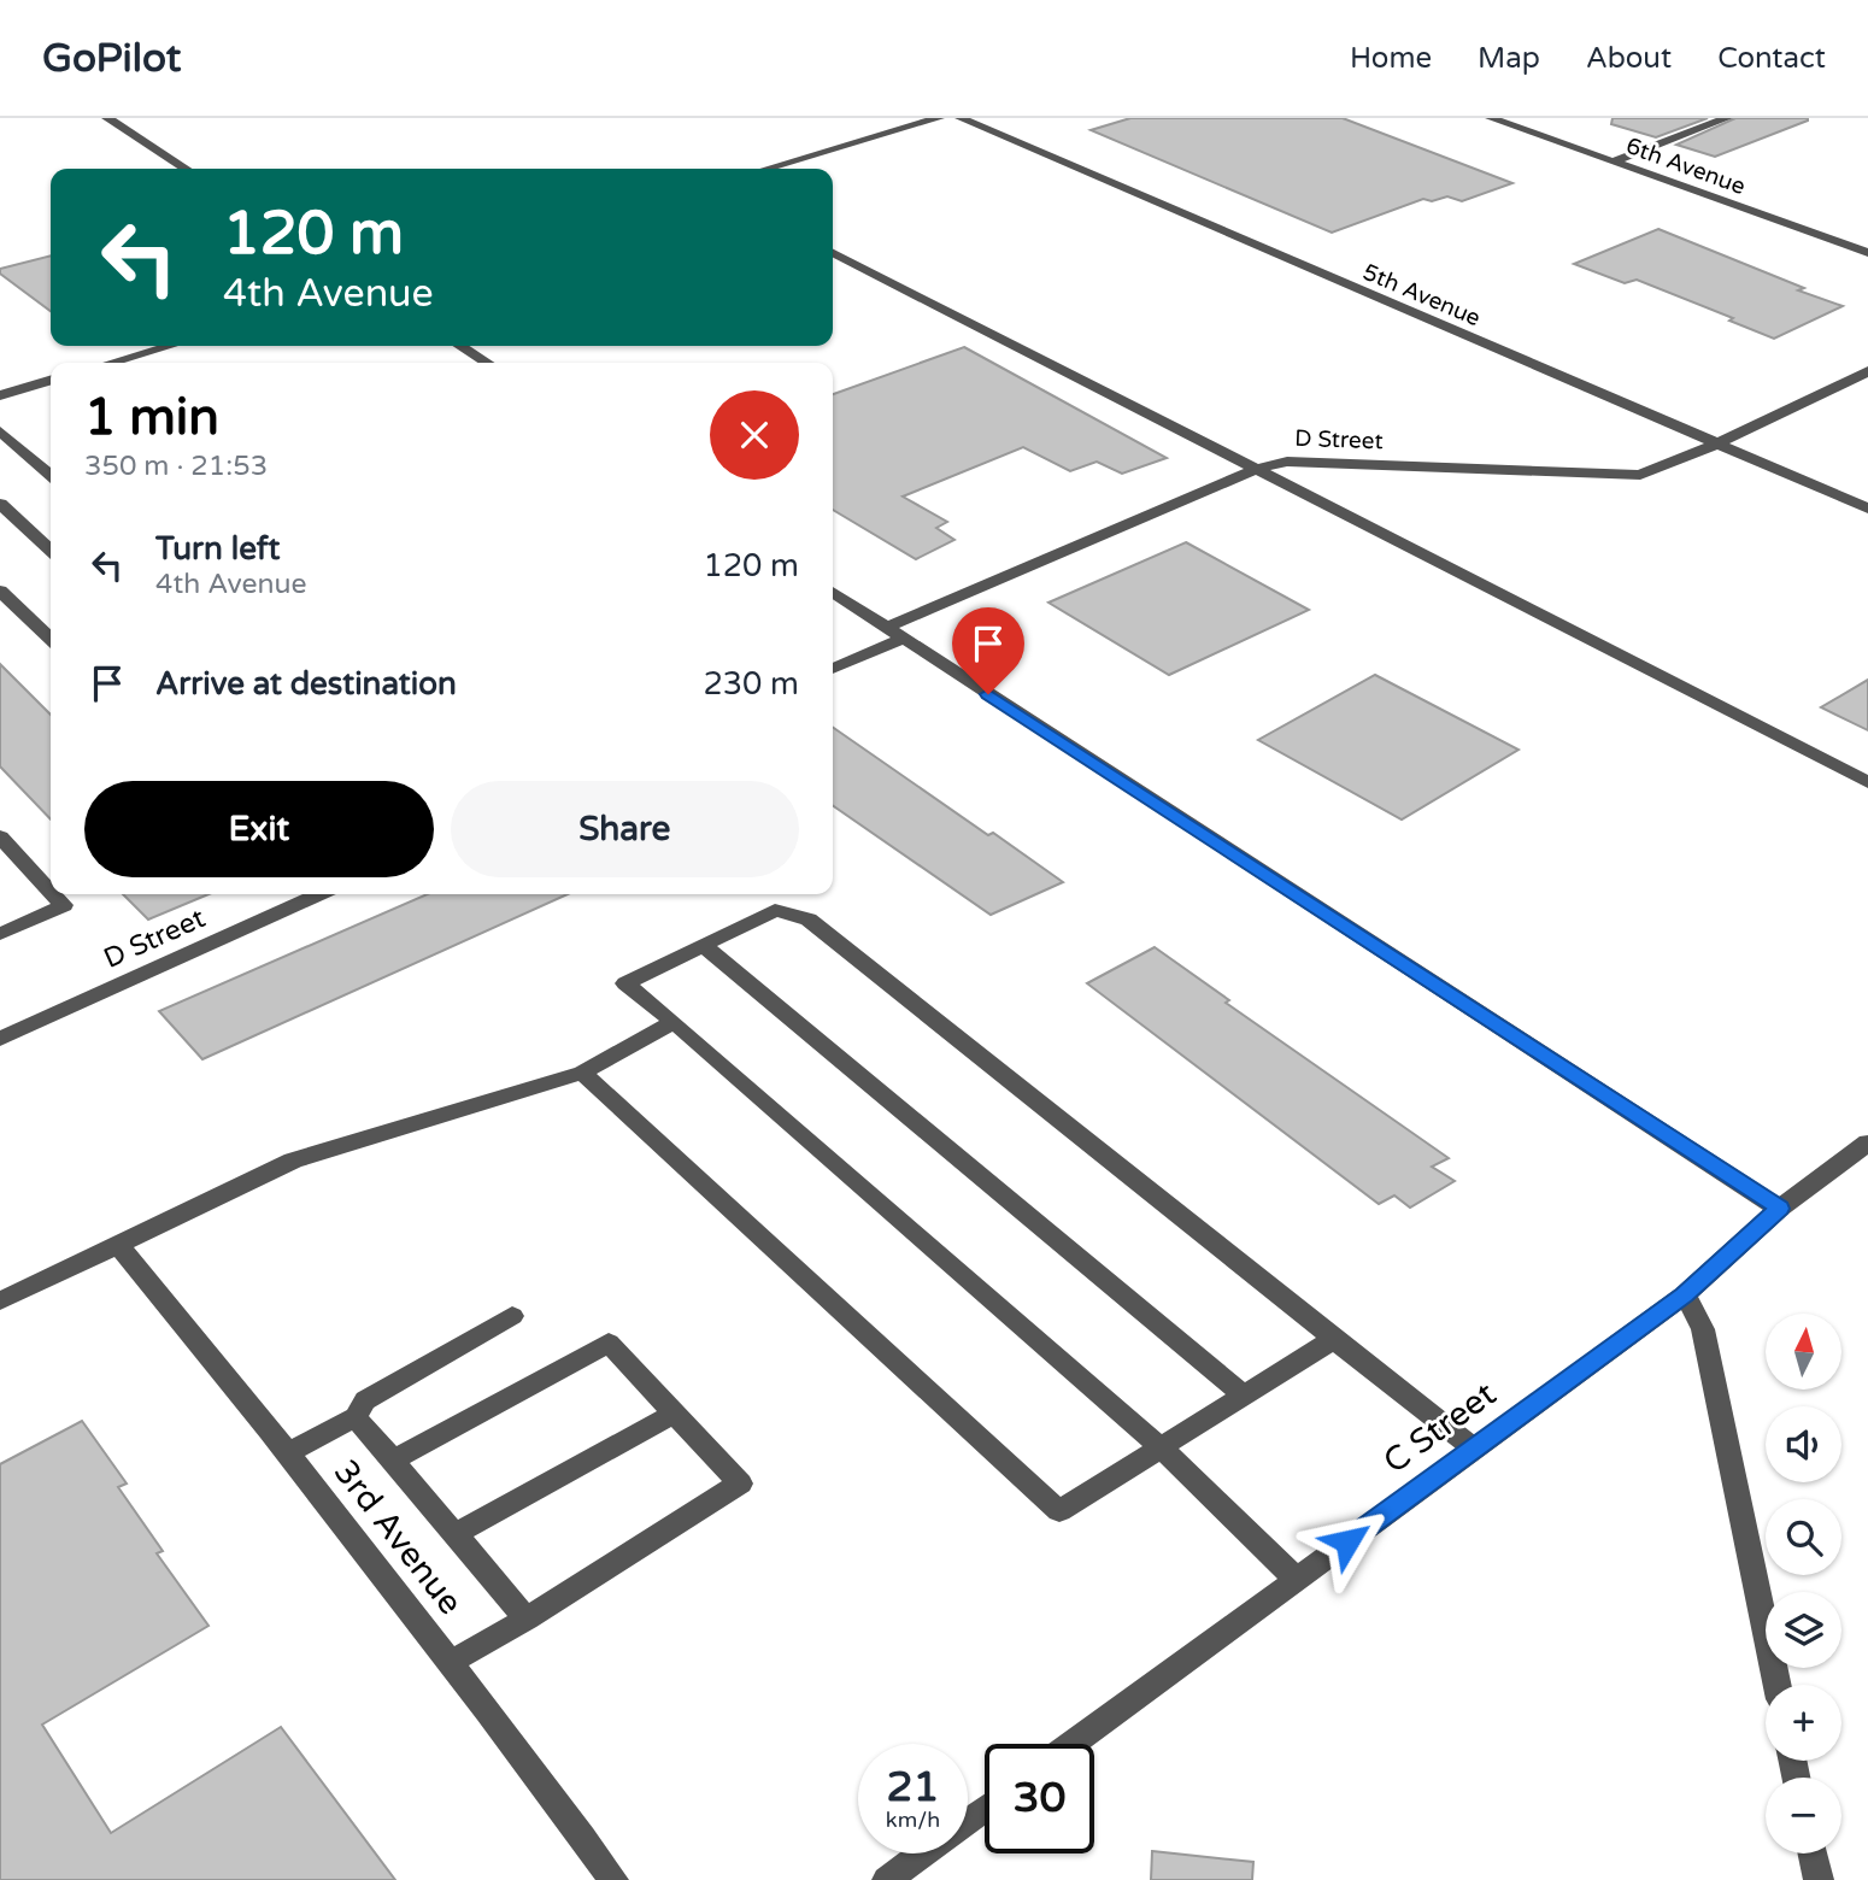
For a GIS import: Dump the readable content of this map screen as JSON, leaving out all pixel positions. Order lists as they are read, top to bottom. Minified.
{"streets":{"street":["6th Avenue","5th Avenue","D Street","C Street","3rd Avenue"]},"crossings":[["5th Avenue","D Street"]],"north":"top","page":{"header":"GoPilot","nav":["Home","Map","About","Contact"],"turn":["120 m","4th Avenue"],"heading":["1 min","350 m · 21:53"],"list":[{"name":"Turn left","note":"4th Avenue","value":"120 m"},{"name":"Arrive at destination","value":"230 m"}],"buttons":["Exit","Share"],"map_buttons":["+","−"],"speed":"21 km/h","limit":"30"}}
